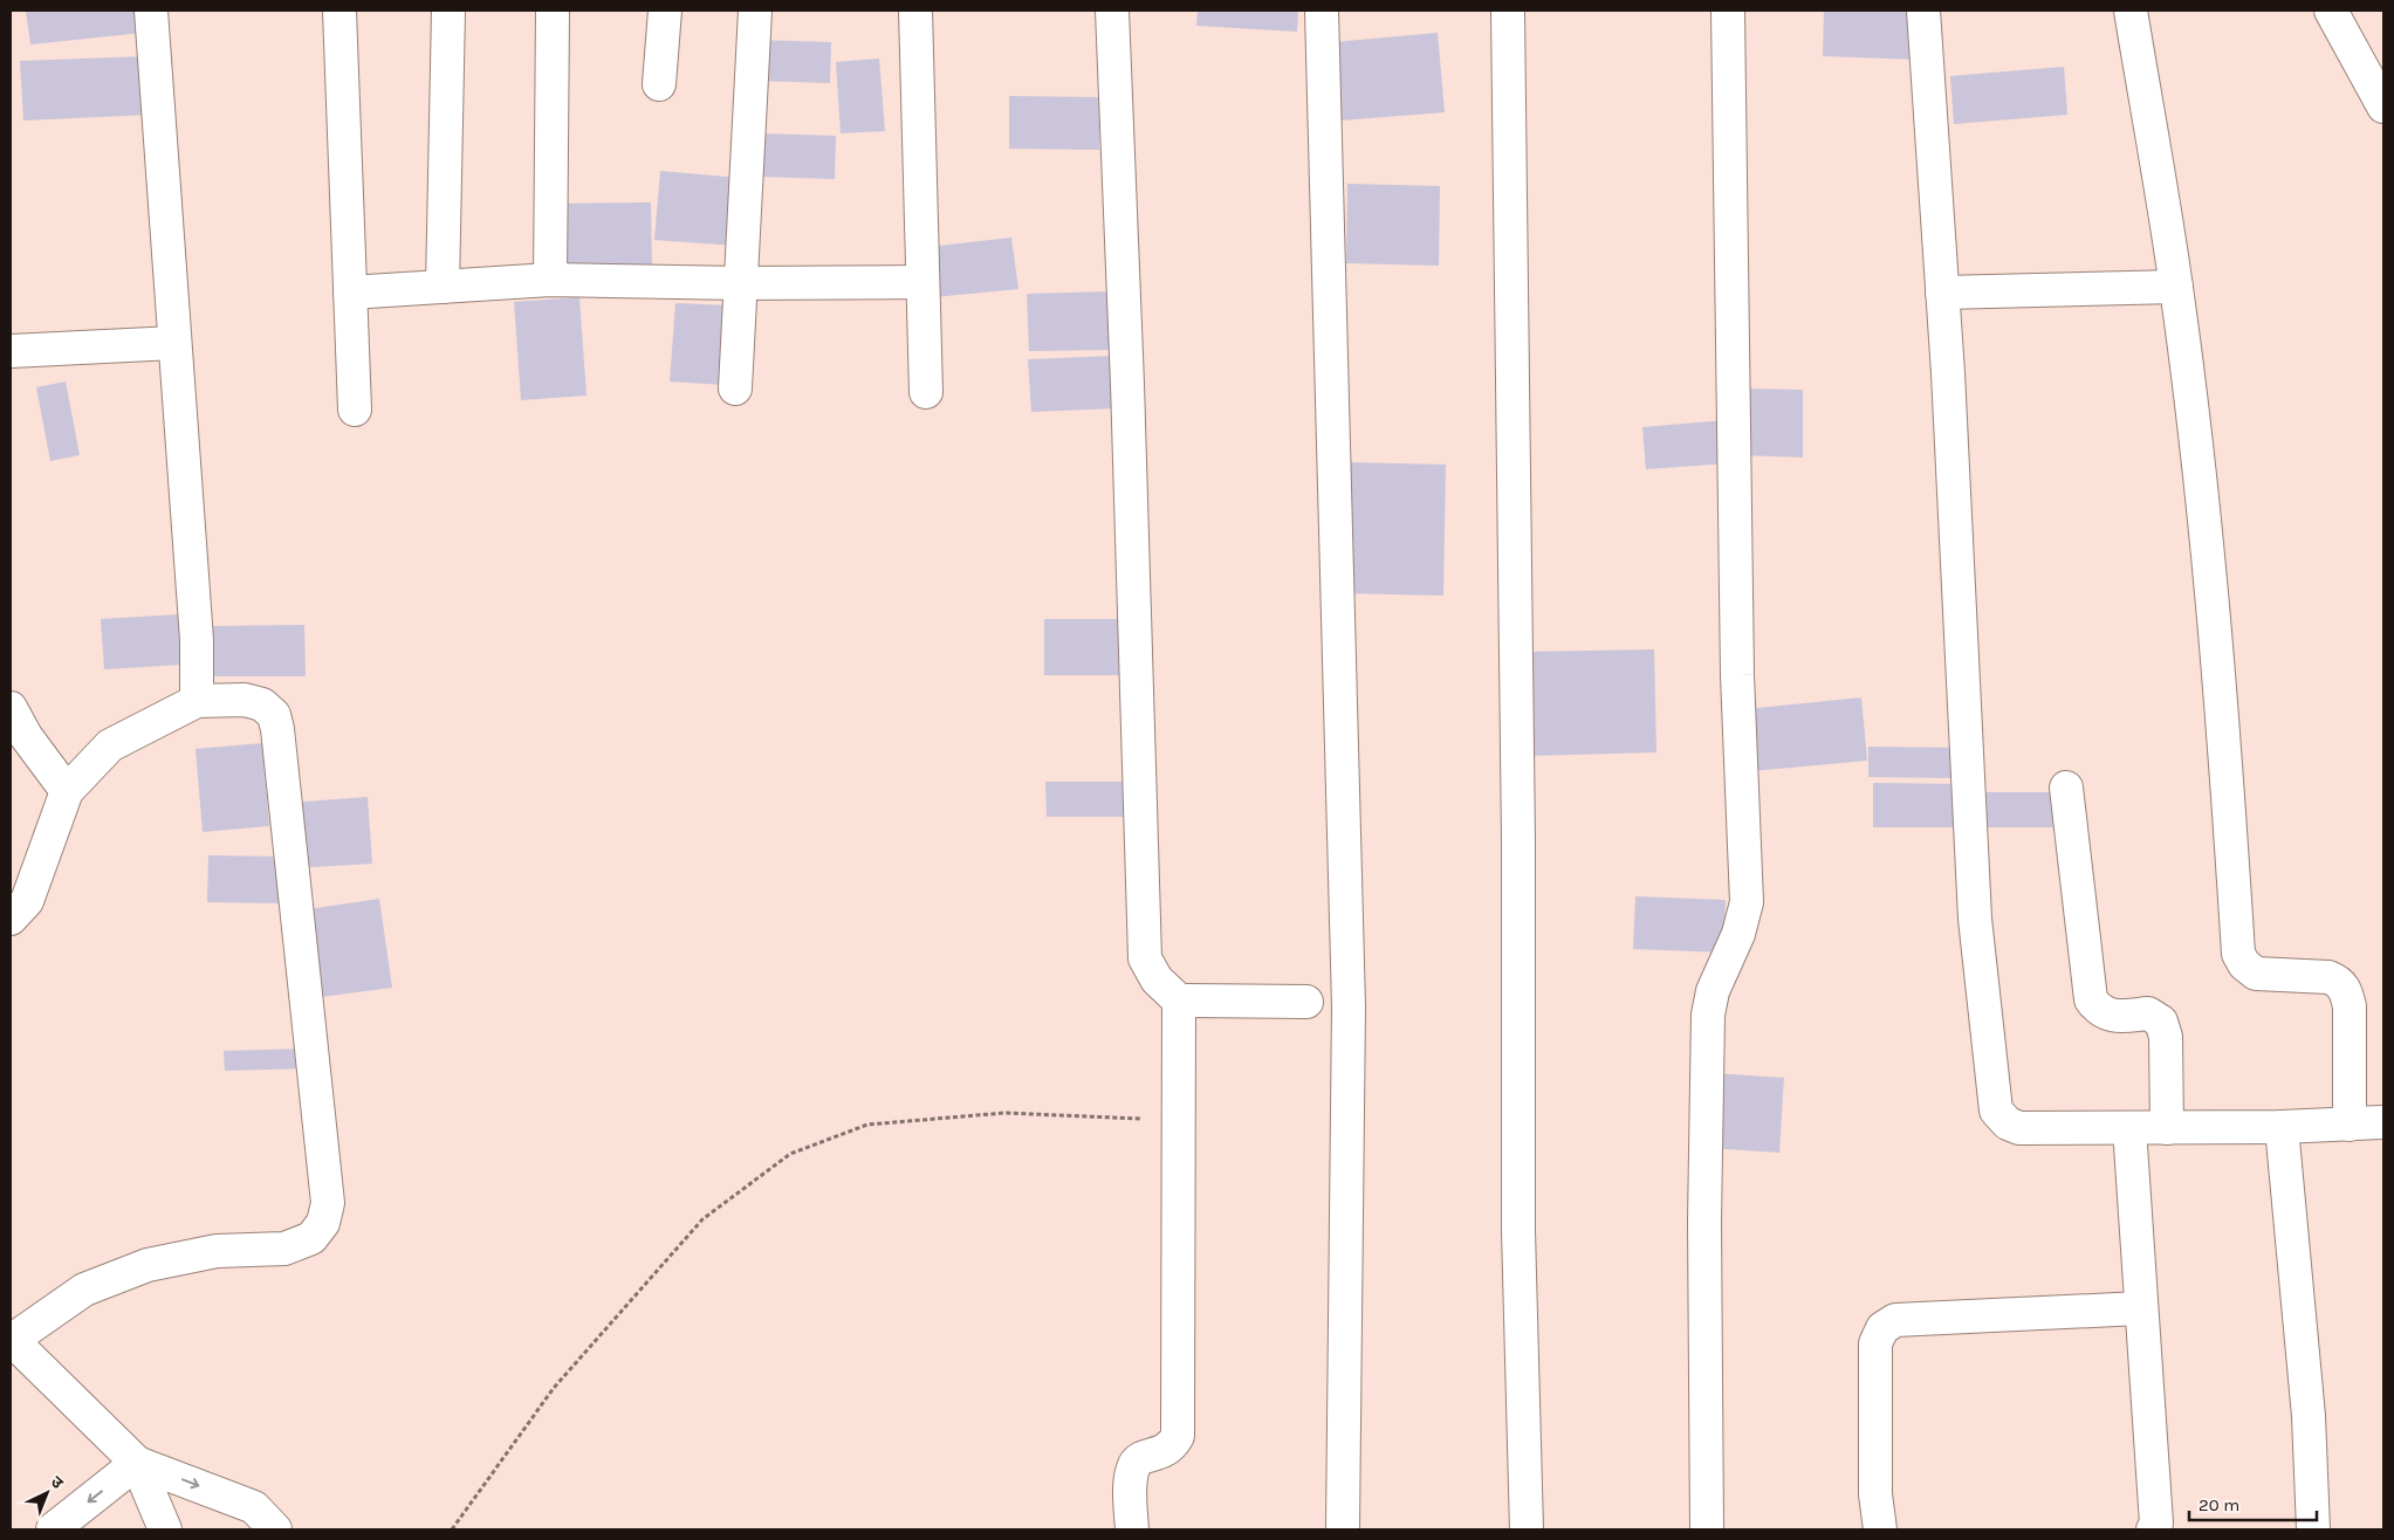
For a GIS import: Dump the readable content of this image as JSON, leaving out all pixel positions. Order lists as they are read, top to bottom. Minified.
{"scale_bar":"20 m","north":"top right"}
